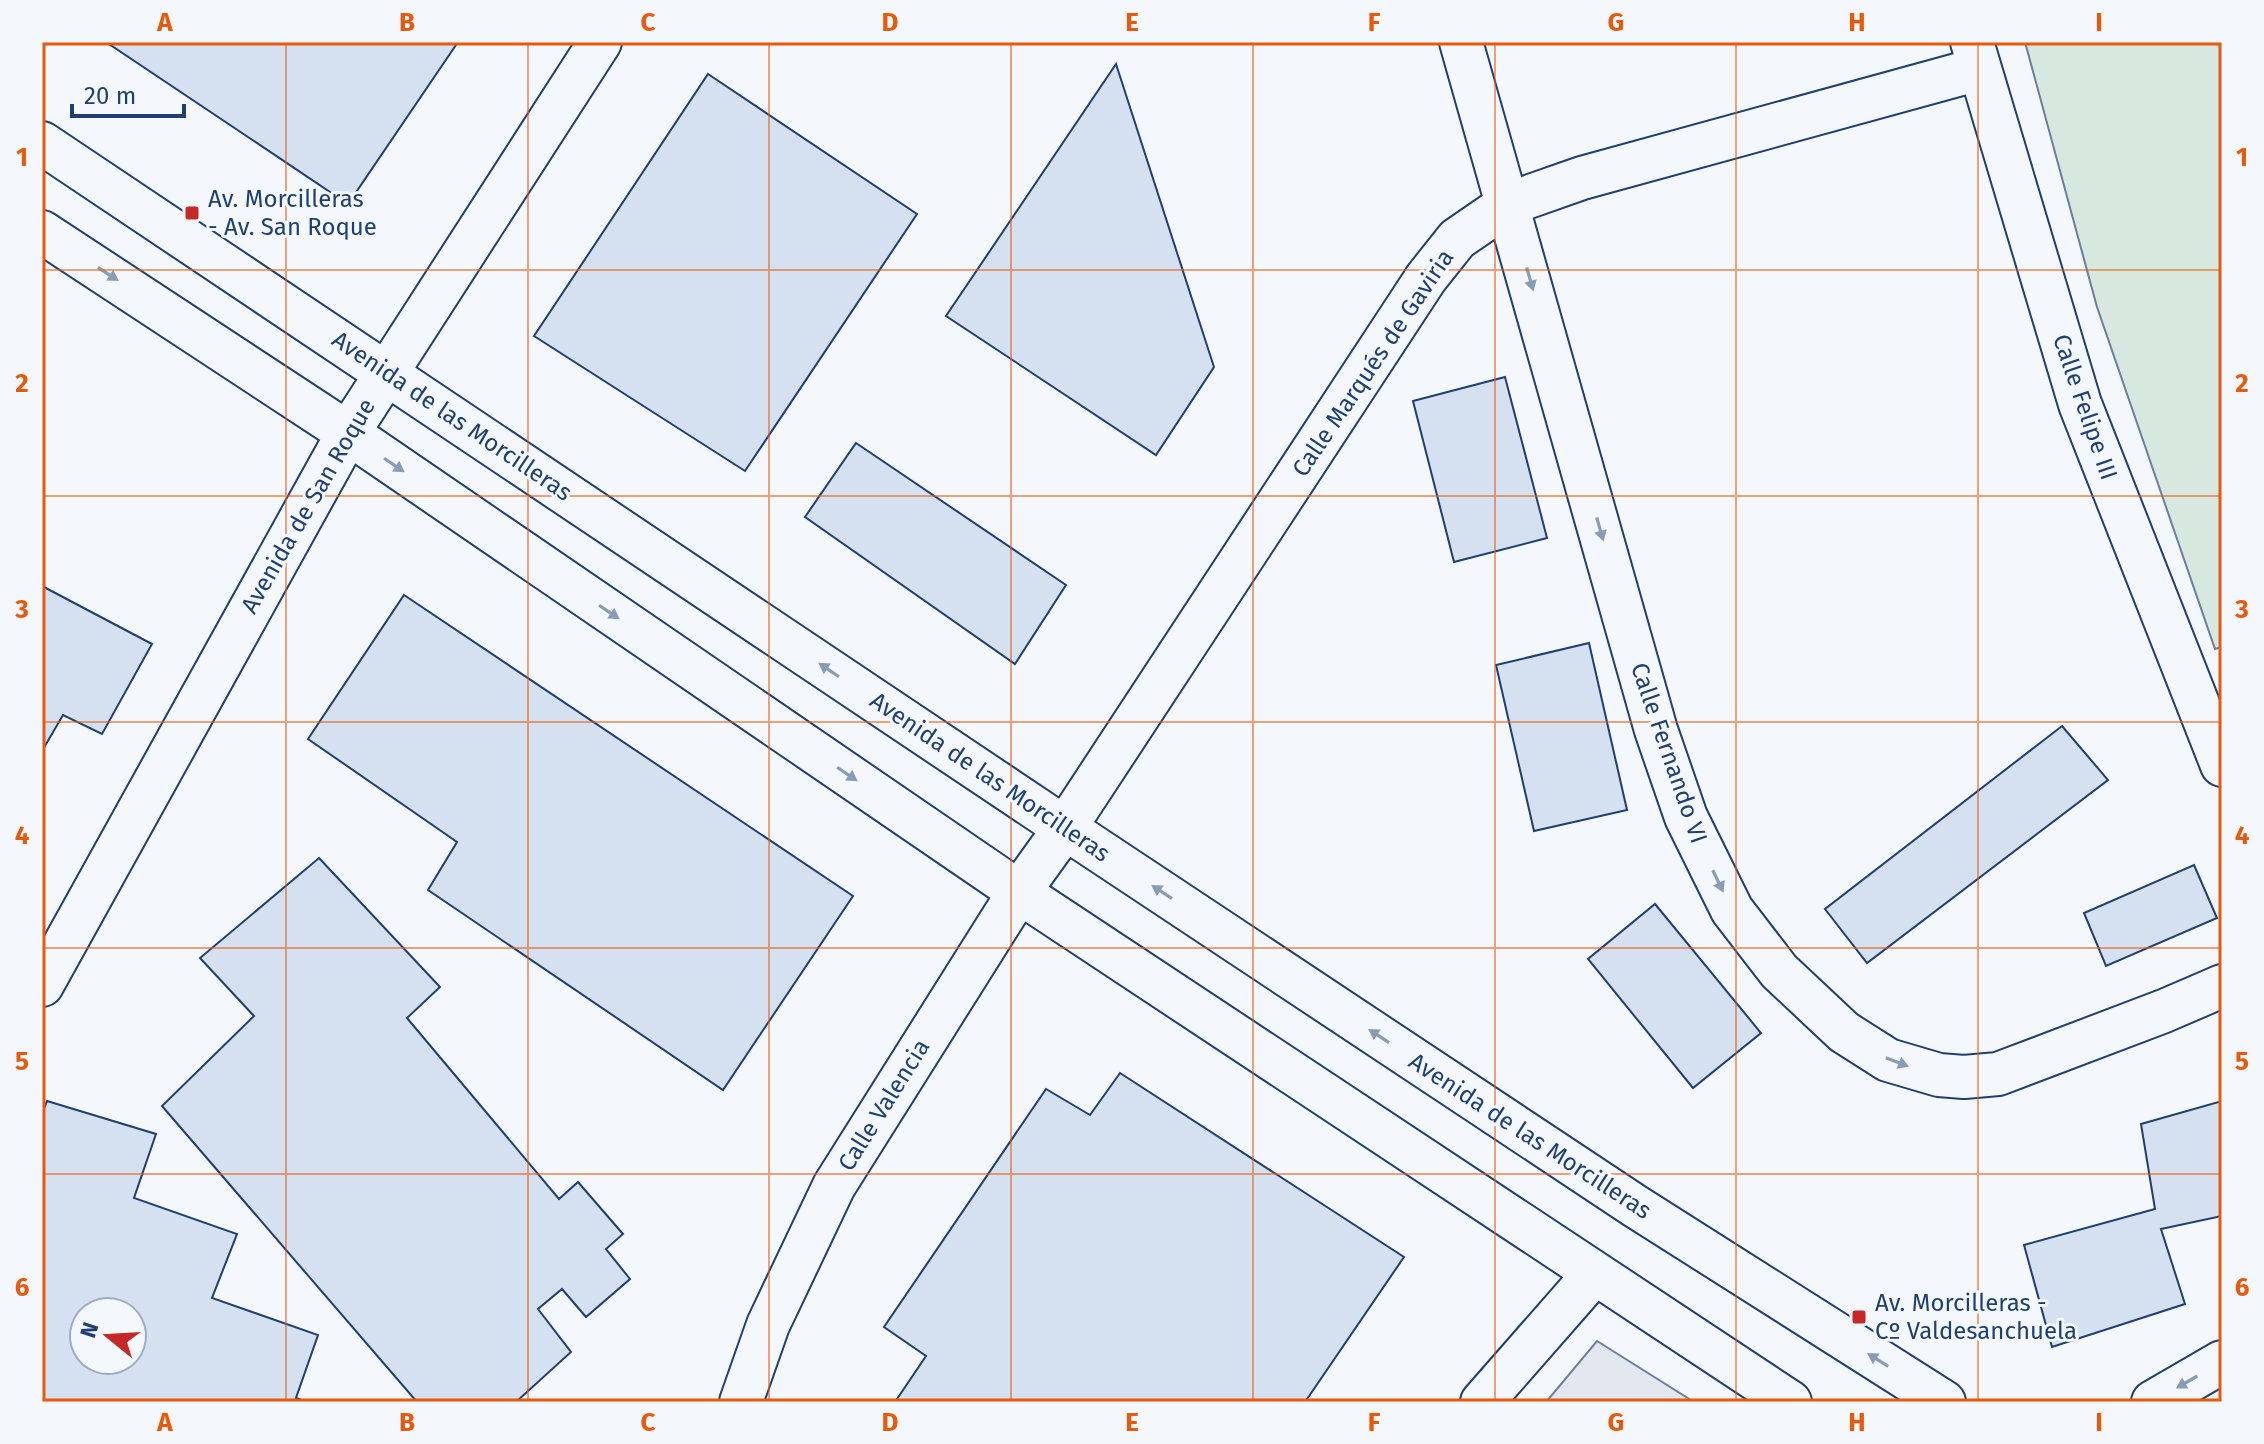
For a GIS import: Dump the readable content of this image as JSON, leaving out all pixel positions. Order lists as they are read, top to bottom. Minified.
{"streets":{"street":["Calle Marqués de Gaviria","Calle Felipe III","Avenida de las Morcilleras","Avenida de San Roque","Calle Fernando VI","Calle Valencia"]},"crossings":[["Calle Marqués de Gaviria","Calle Felipe III"],["Calle Marqués de Gaviria","Avenida de las Morcilleras"],["Calle Marqués de Gaviria","Calle Fernando VI"],["Calle Marqués de Gaviria","Calle Valencia"],["Avenida de las Morcilleras","Avenida de San Roque"],["Avenida de las Morcilleras","Calle Valencia"]],"one_way":["Calle Fernando VI"],"places":{"transit":["Av. Morcilleras - Av. San Roque","Av. Morcilleras - Cº Valdesanchuela"]},"scale_bar":"20 m","north":"left","grid":{"columns":["A","B","C","D","E","F","G","H","I"],"rows":["1","2","3","4","5","6"]}}
